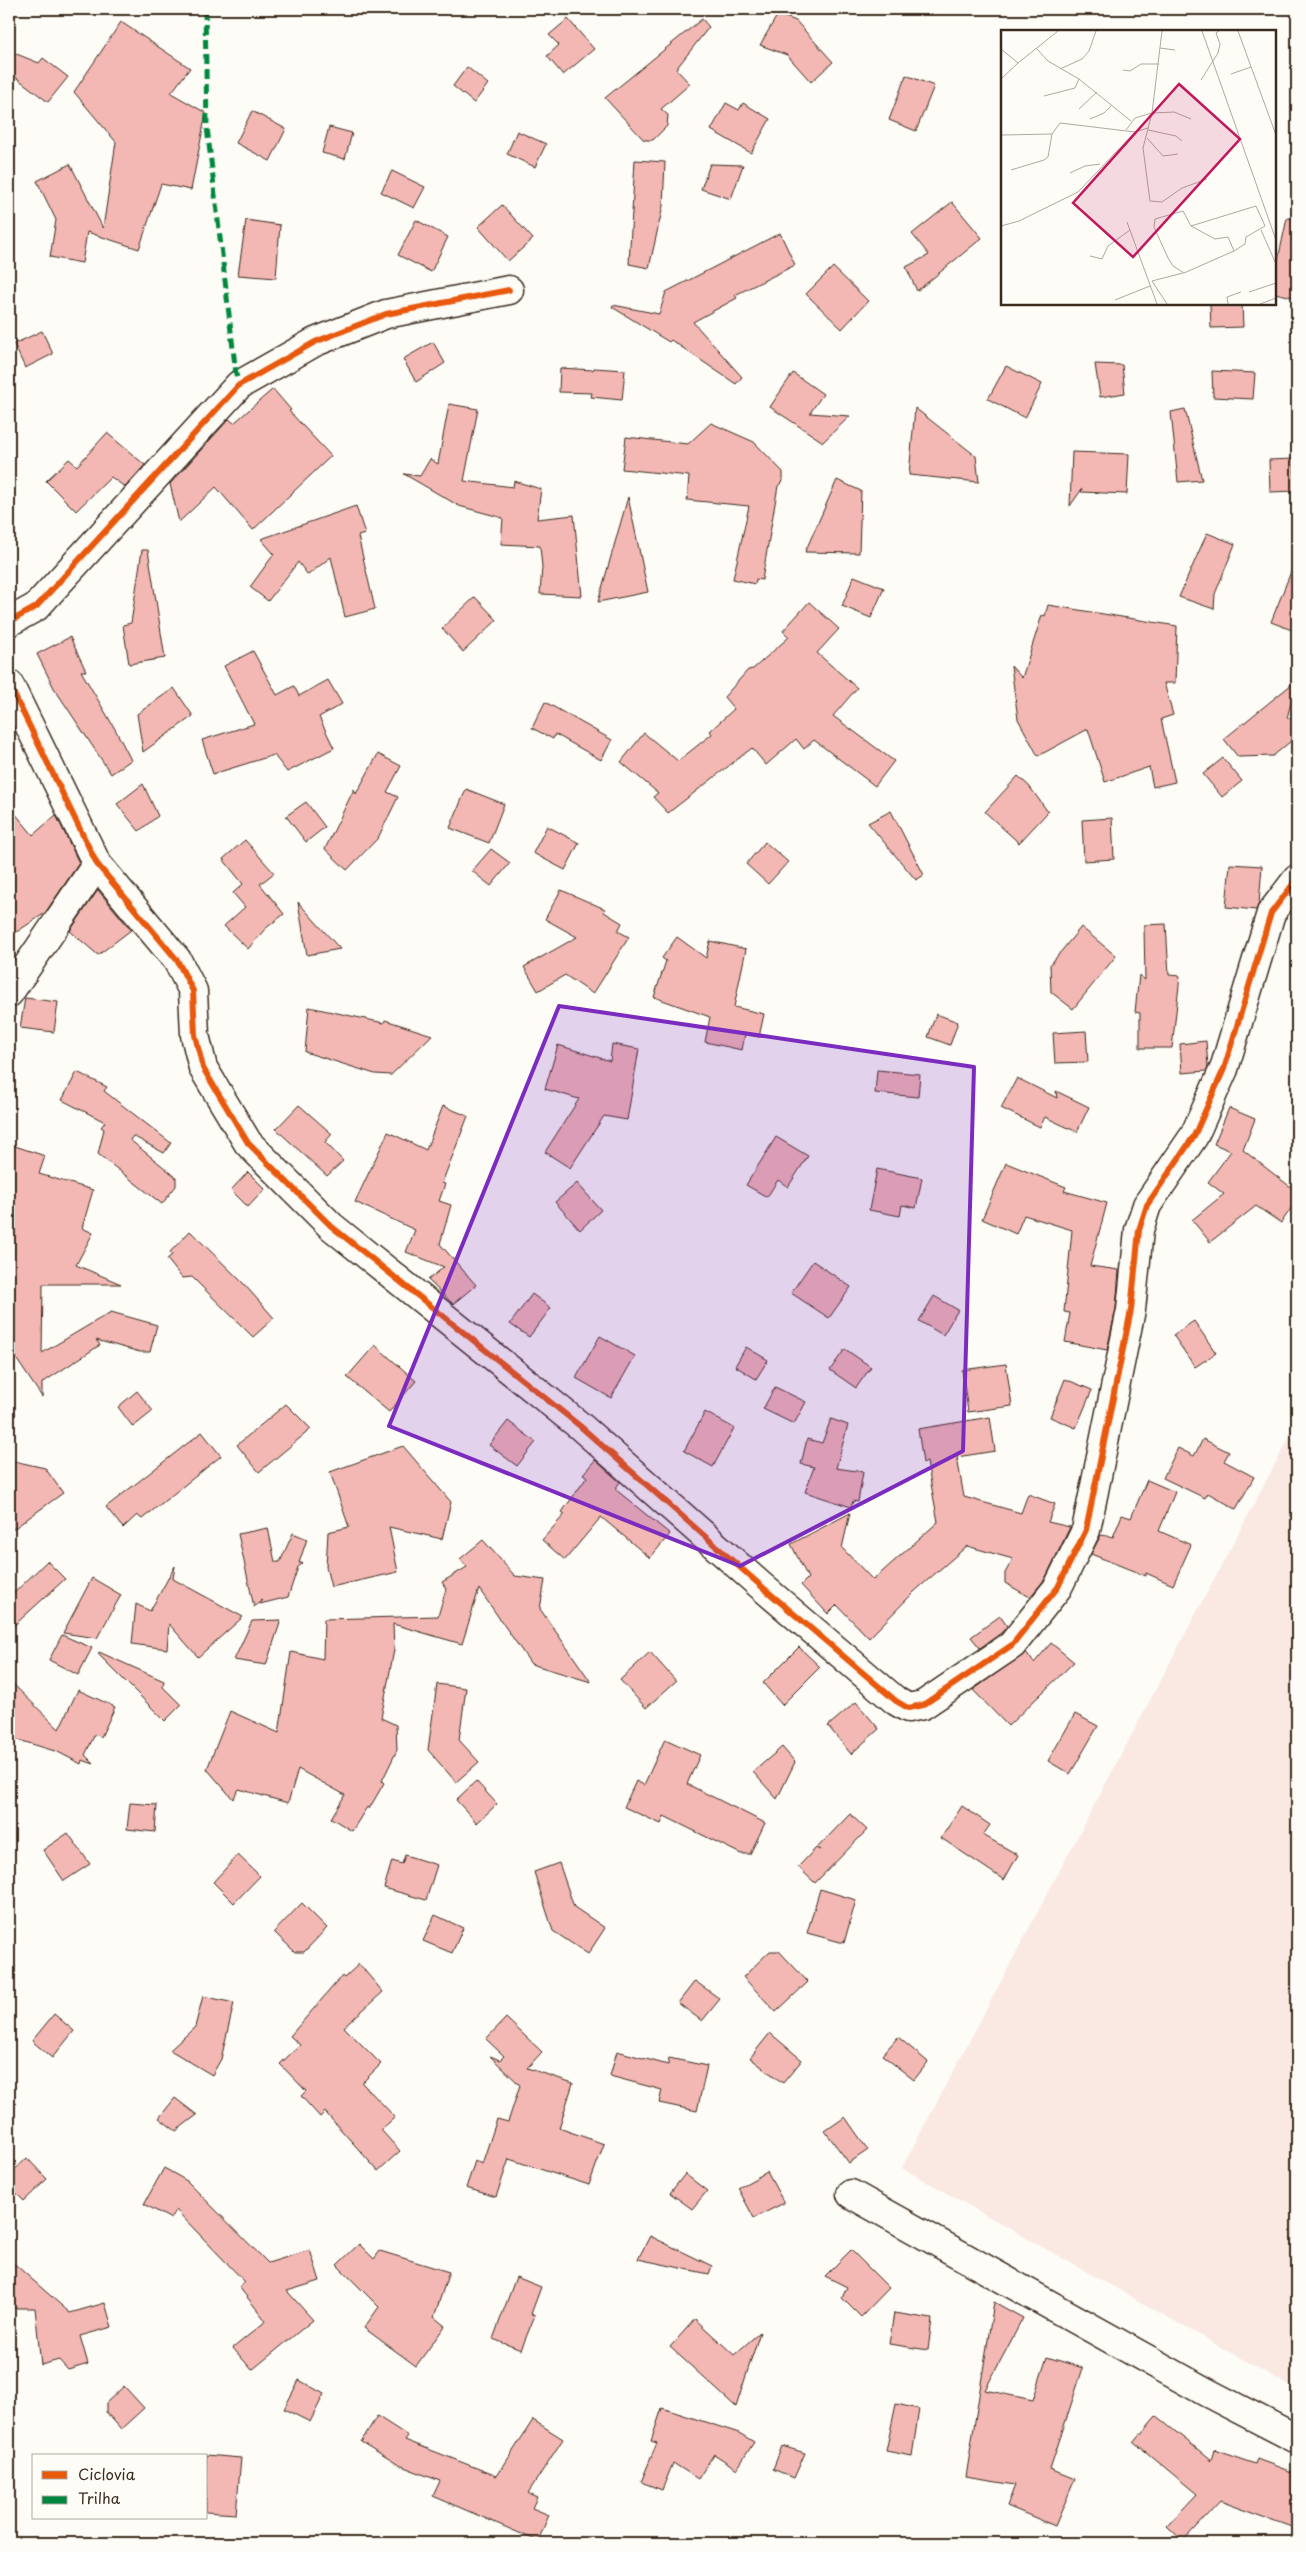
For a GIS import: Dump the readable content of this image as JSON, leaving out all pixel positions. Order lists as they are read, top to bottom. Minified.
{"legend":["Ciclovia","Trilha"]}
